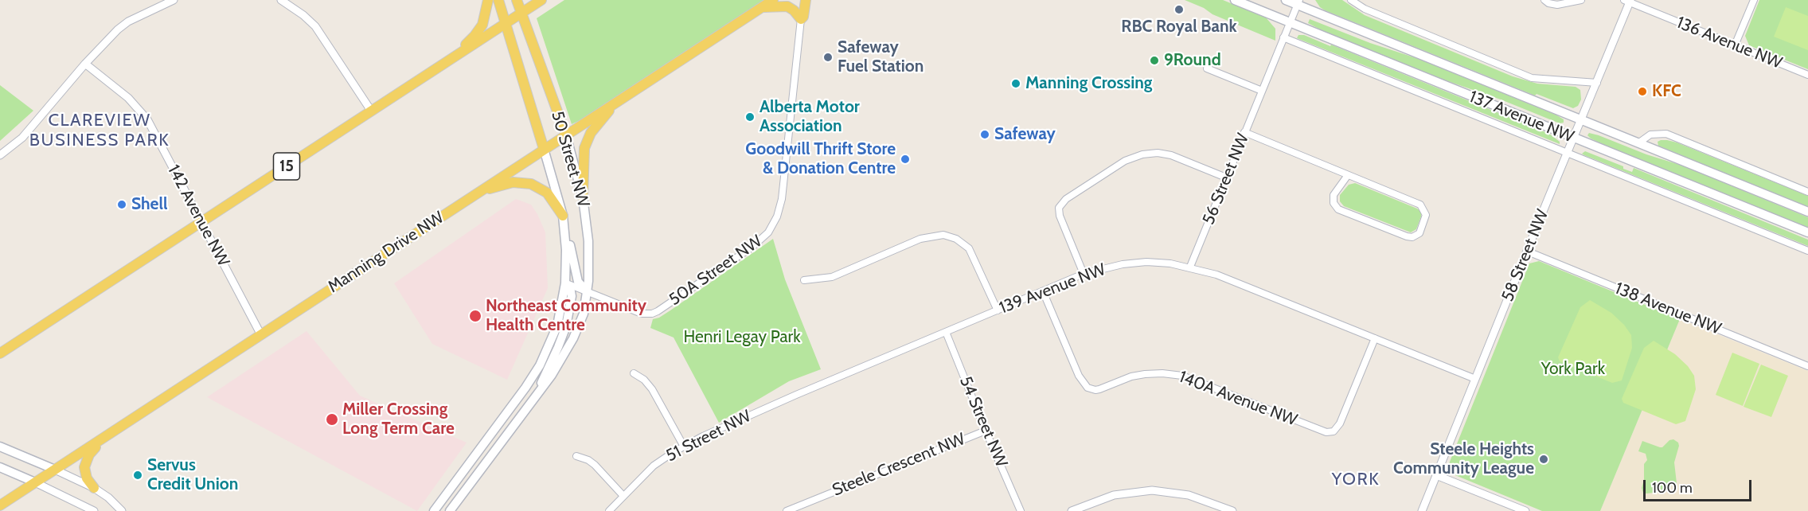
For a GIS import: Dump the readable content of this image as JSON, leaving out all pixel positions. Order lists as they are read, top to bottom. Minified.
{"streets":{"main road":["137 Avenue NW","50 Street NW","15","Manning Drive NW"],"street":["136 Avenue NW","56 Street NW","142 Avenue NW","58 Street NW","50A Street NW","139 Avenue NW","138 Avenue NW","140A Avenue NW","54 Street NW","51 Street NW","Steele Crescent NW"]},"crossings":[["136 Avenue NW","58 Street NW"],["137 Avenue NW","56 Street NW"],["137 Avenue NW","58 Street NW"],["50 Street NW","Manning Drive NW"],["50 Street NW","50A Street NW"],["15","142 Avenue NW"],["56 Street NW","139 Avenue NW"],["142 Avenue NW","Manning Drive NW"],["58 Street NW","139 Avenue NW"],["58 Street NW","138 Avenue NW"],["139 Avenue NW","140A Avenue NW"],["139 Avenue NW","54 Street NW"],["139 Avenue NW","51 Street NW"],["54 Street NW","Steele Crescent NW"]],"districts":["CLAREVIEW BUSINESS PARK","YORK"],"parks":["Henri Legay Park","York Park"],"places":["RBC Royal Bank","Safeway Fuel Station","9Round","Manning Crossing","KFC","Alberta Motor Association","Safeway","Goodwill Thrift Store & Donation Centre","Shell","Northeast Community Health Centre","Miller Crossing Long Term Care","Steele Heights Community League","Servus Credit Union"],"scale_bar":"100 m"}
